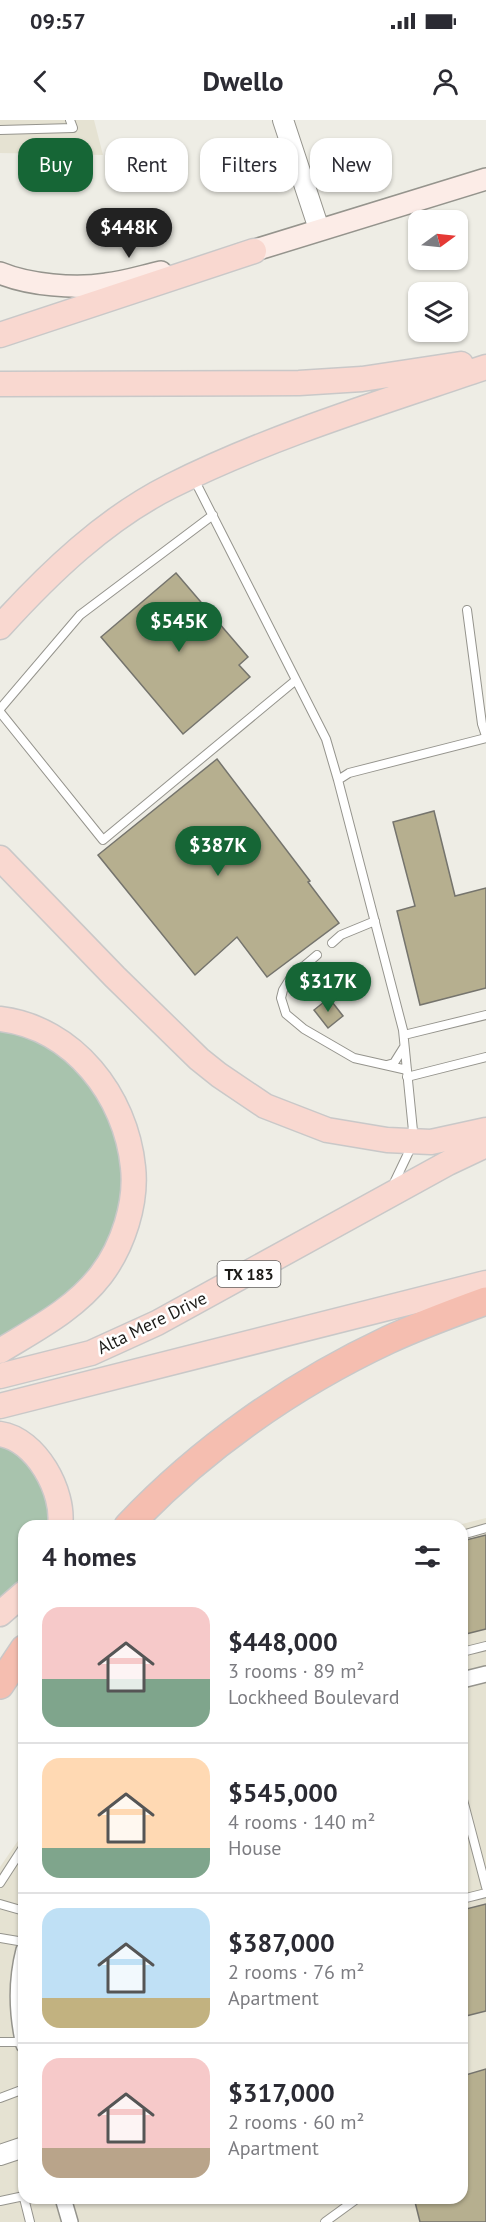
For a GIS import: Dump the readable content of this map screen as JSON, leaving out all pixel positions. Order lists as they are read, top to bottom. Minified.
{"streets":{"main road":["TX 183","Alta Mere Drive"]},"north":"right","page":{"status":"09:57","header":"Dwello","chip":["Buy","Rent","Filters","New"],"price":["$448K","$545K","$387K","$317K"],"heading":"4 homes","list":[{"name":"$448,000","note":"3 rooms · 89 m² · Lockheed Boulevard"},{"name":"$545,000","note":"4 rooms · 140 m² · House"},{"name":"$387,000","note":"2 rooms · 76 m² · Apartment"},{"name":"$317,000","note":"2 rooms · 60 m² · Apartment"}]}}
